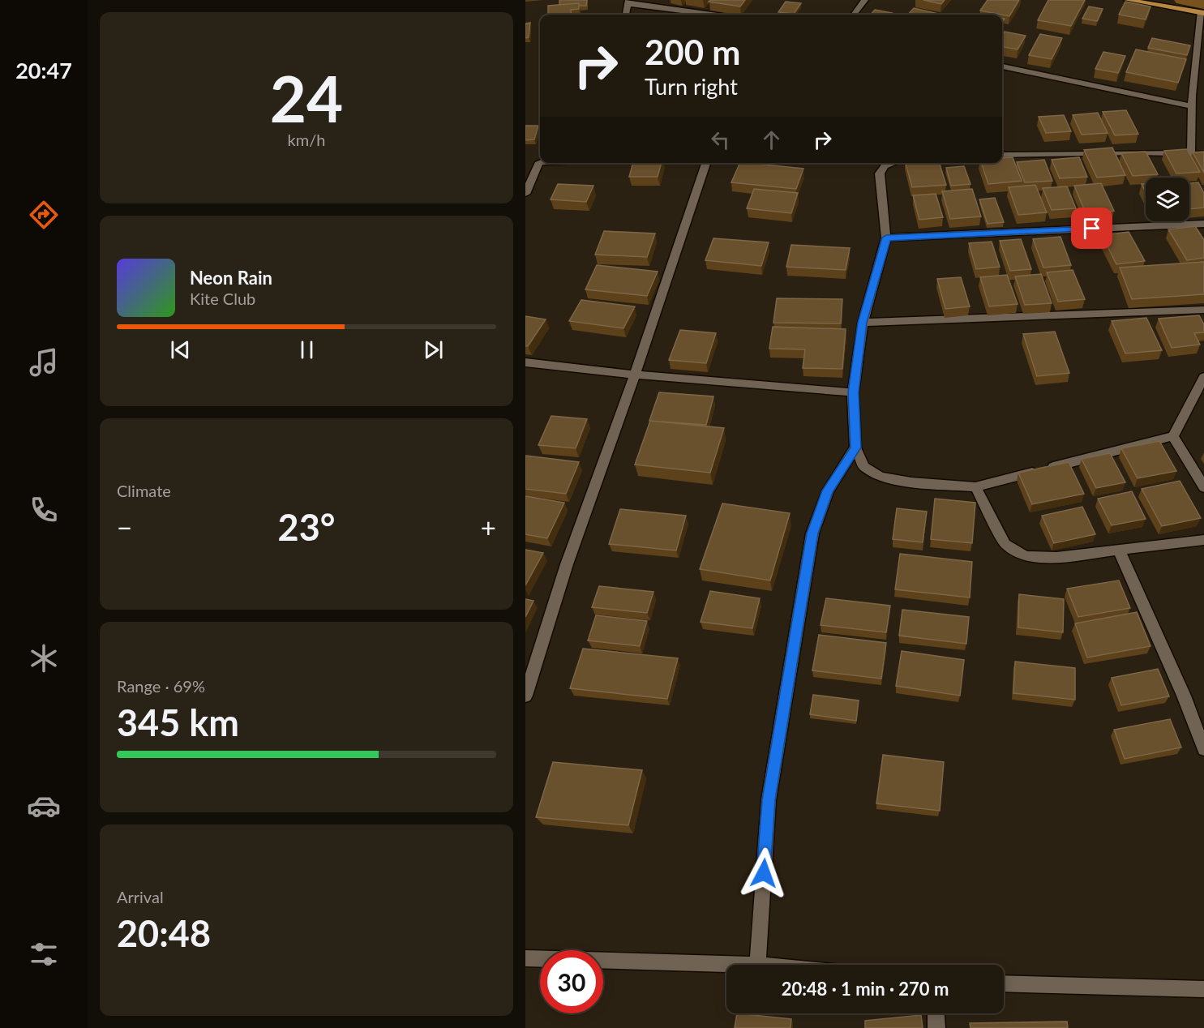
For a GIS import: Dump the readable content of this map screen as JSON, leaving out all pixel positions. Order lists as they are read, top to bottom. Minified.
{"page":{"tabs":"20:47","tile":[["24","km/h"],"Climate",["Range · 69%","345 km"],["Arrival","20:48"]],"turn":["200 m","Turn right"],"song":["Neon Rain","Kite Club"],"heat":["−","23°","+"],"limit":"30","trip":"20:48 · 1 min · 270 m"}}
